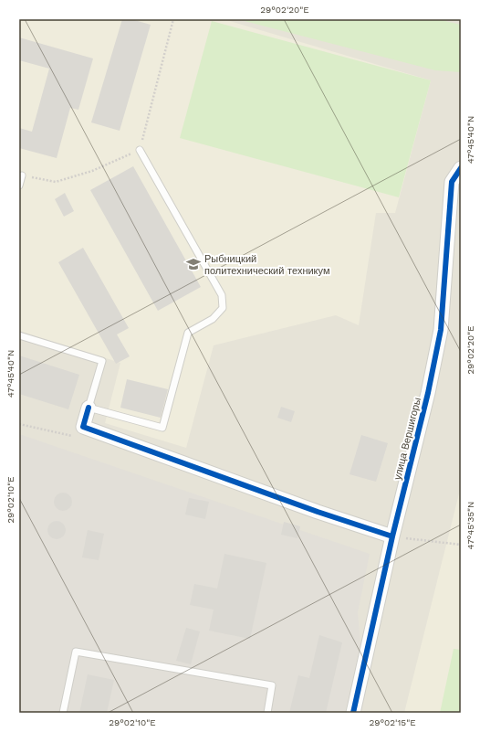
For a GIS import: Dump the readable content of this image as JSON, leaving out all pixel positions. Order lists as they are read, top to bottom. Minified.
{"streets":{"street":["улица Вершигоры"]},"places":{"school or university":["Рыбницкий политехнический техникум"]},"coordinates":["29°02'20\"E","47°45'40\"N","29°02'10\"E","47°45'35\"N","29°02'15\"E"]}
